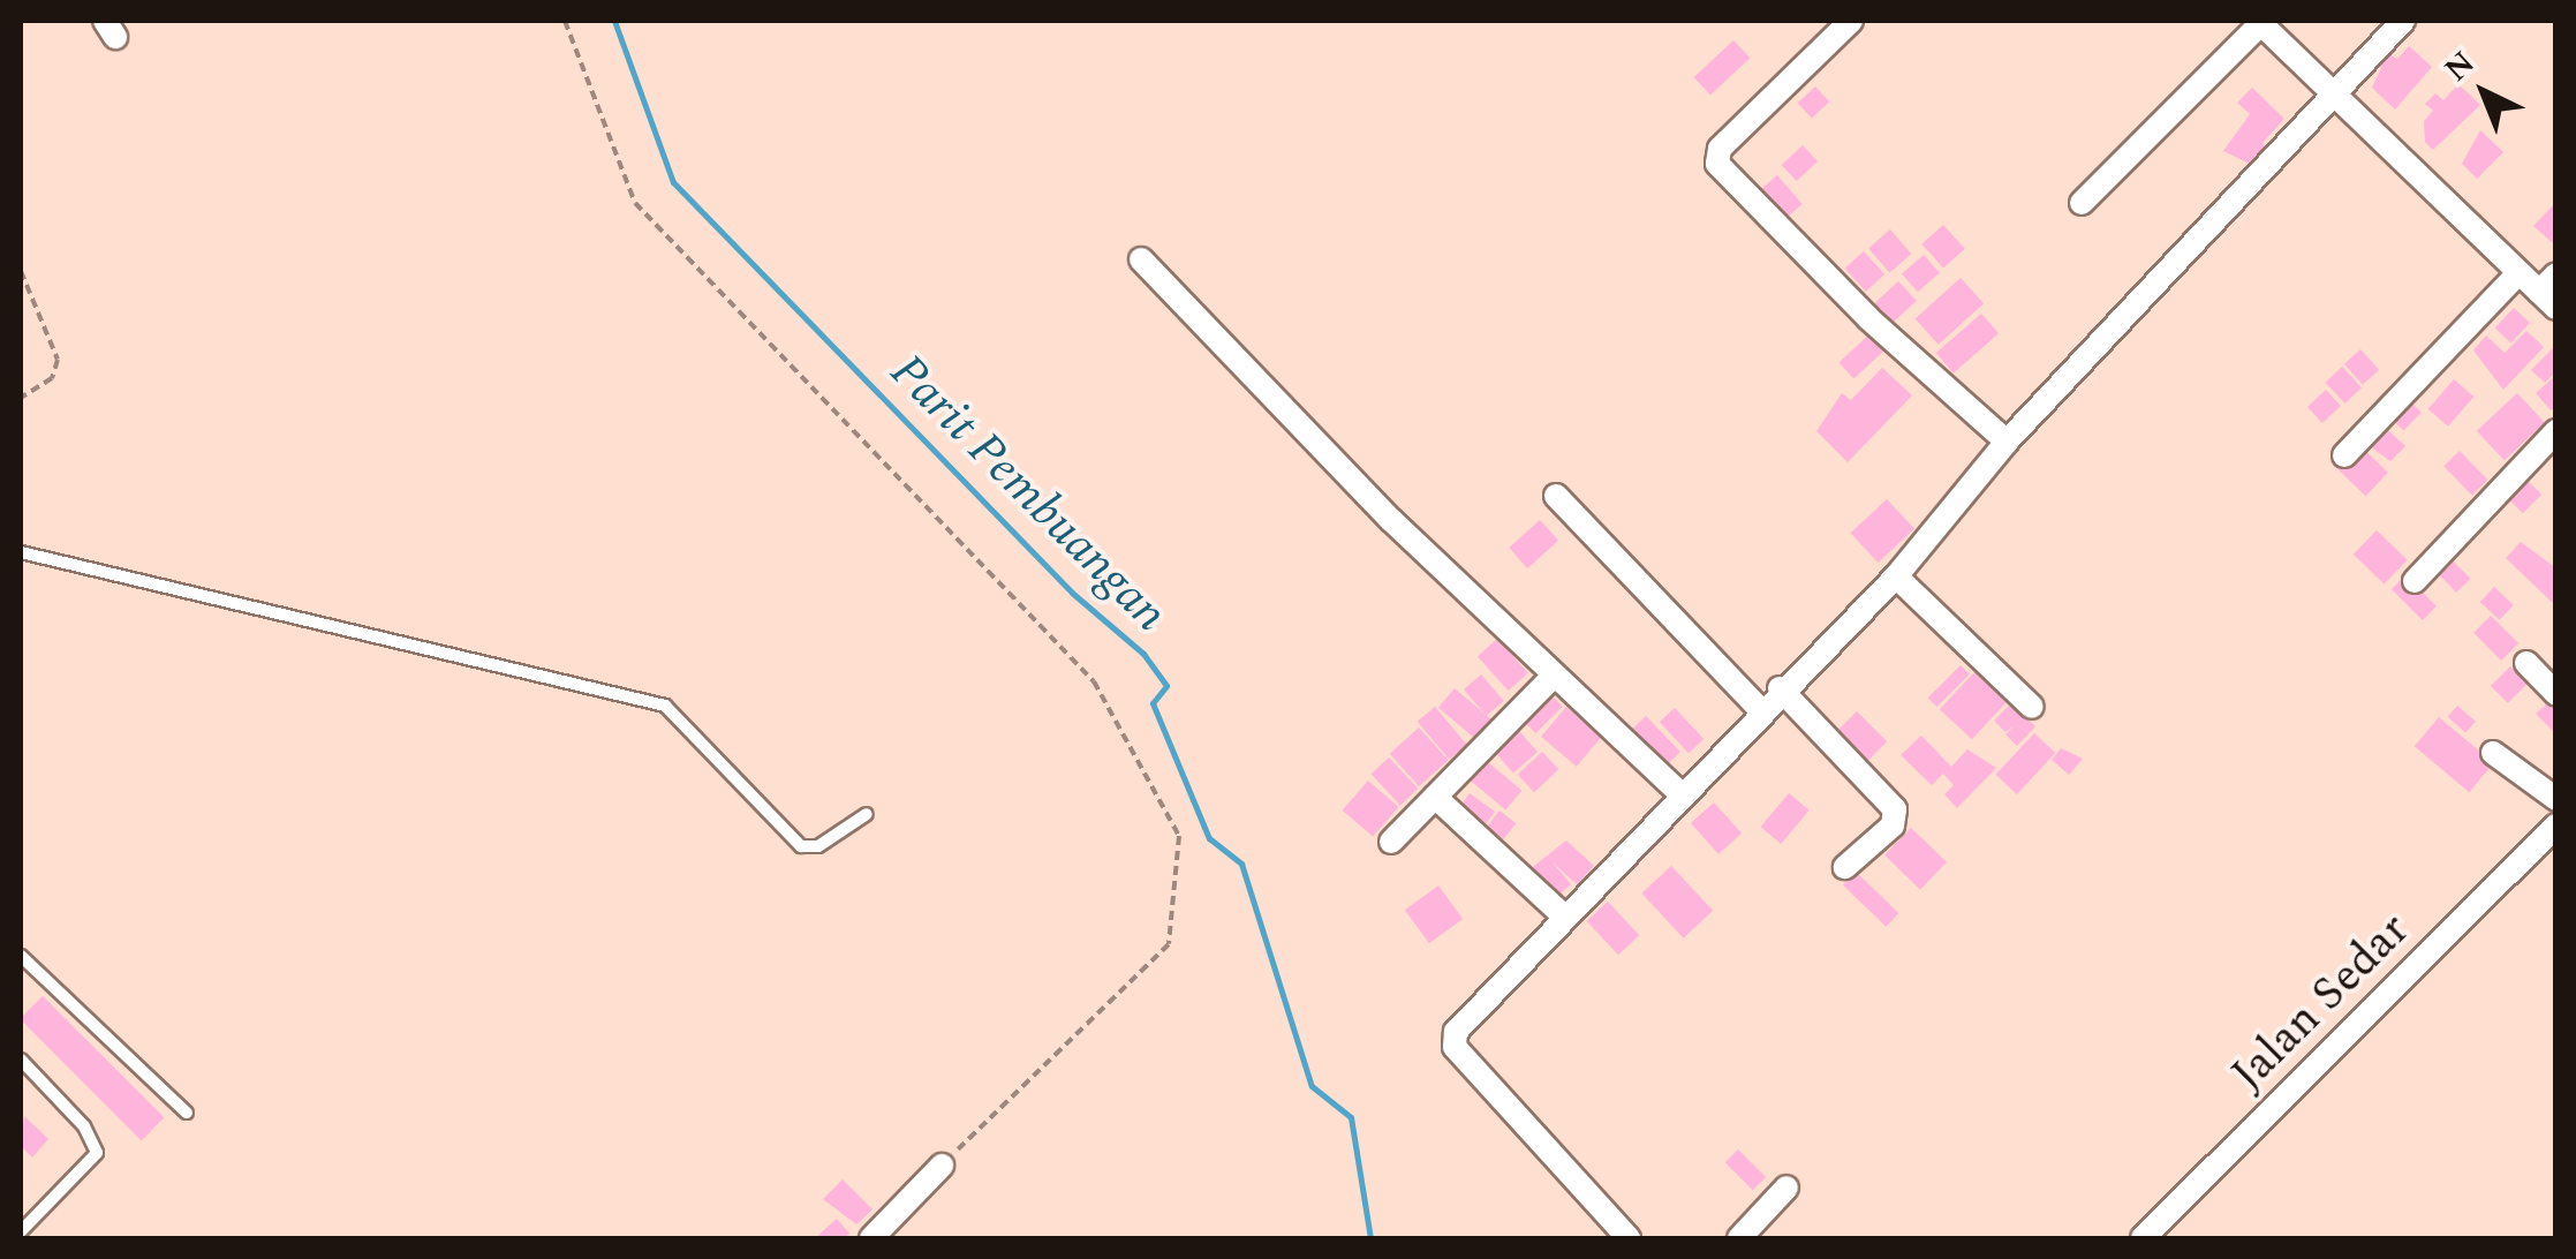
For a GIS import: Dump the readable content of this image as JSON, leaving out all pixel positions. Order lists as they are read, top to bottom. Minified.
{"streets":{"street":["Jalan Sedar"]},"water":["Parit Pembuangan"],"north":"top left"}
